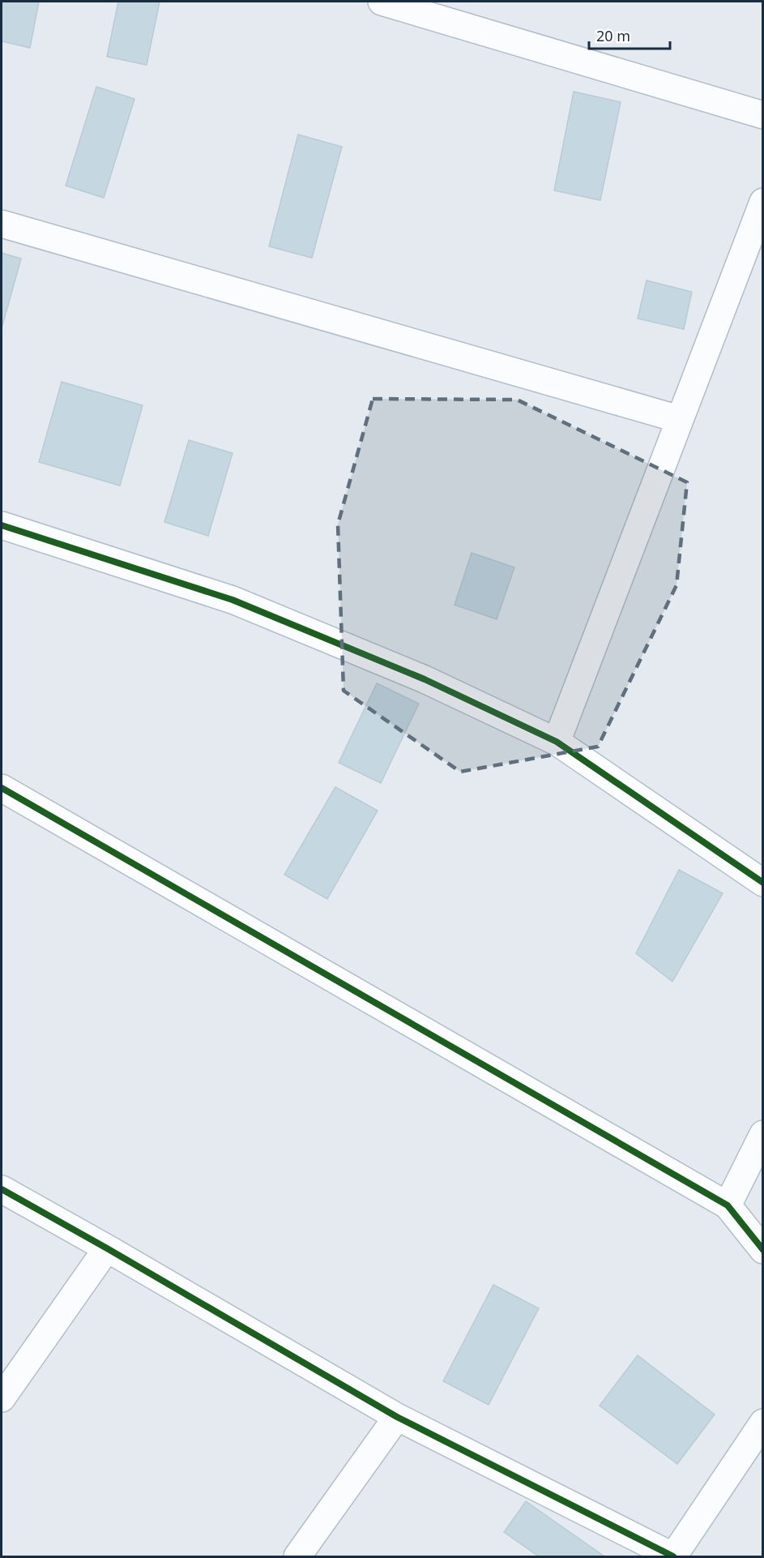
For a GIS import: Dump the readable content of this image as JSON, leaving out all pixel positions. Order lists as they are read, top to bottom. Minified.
{"scale_bar":"20 m"}
